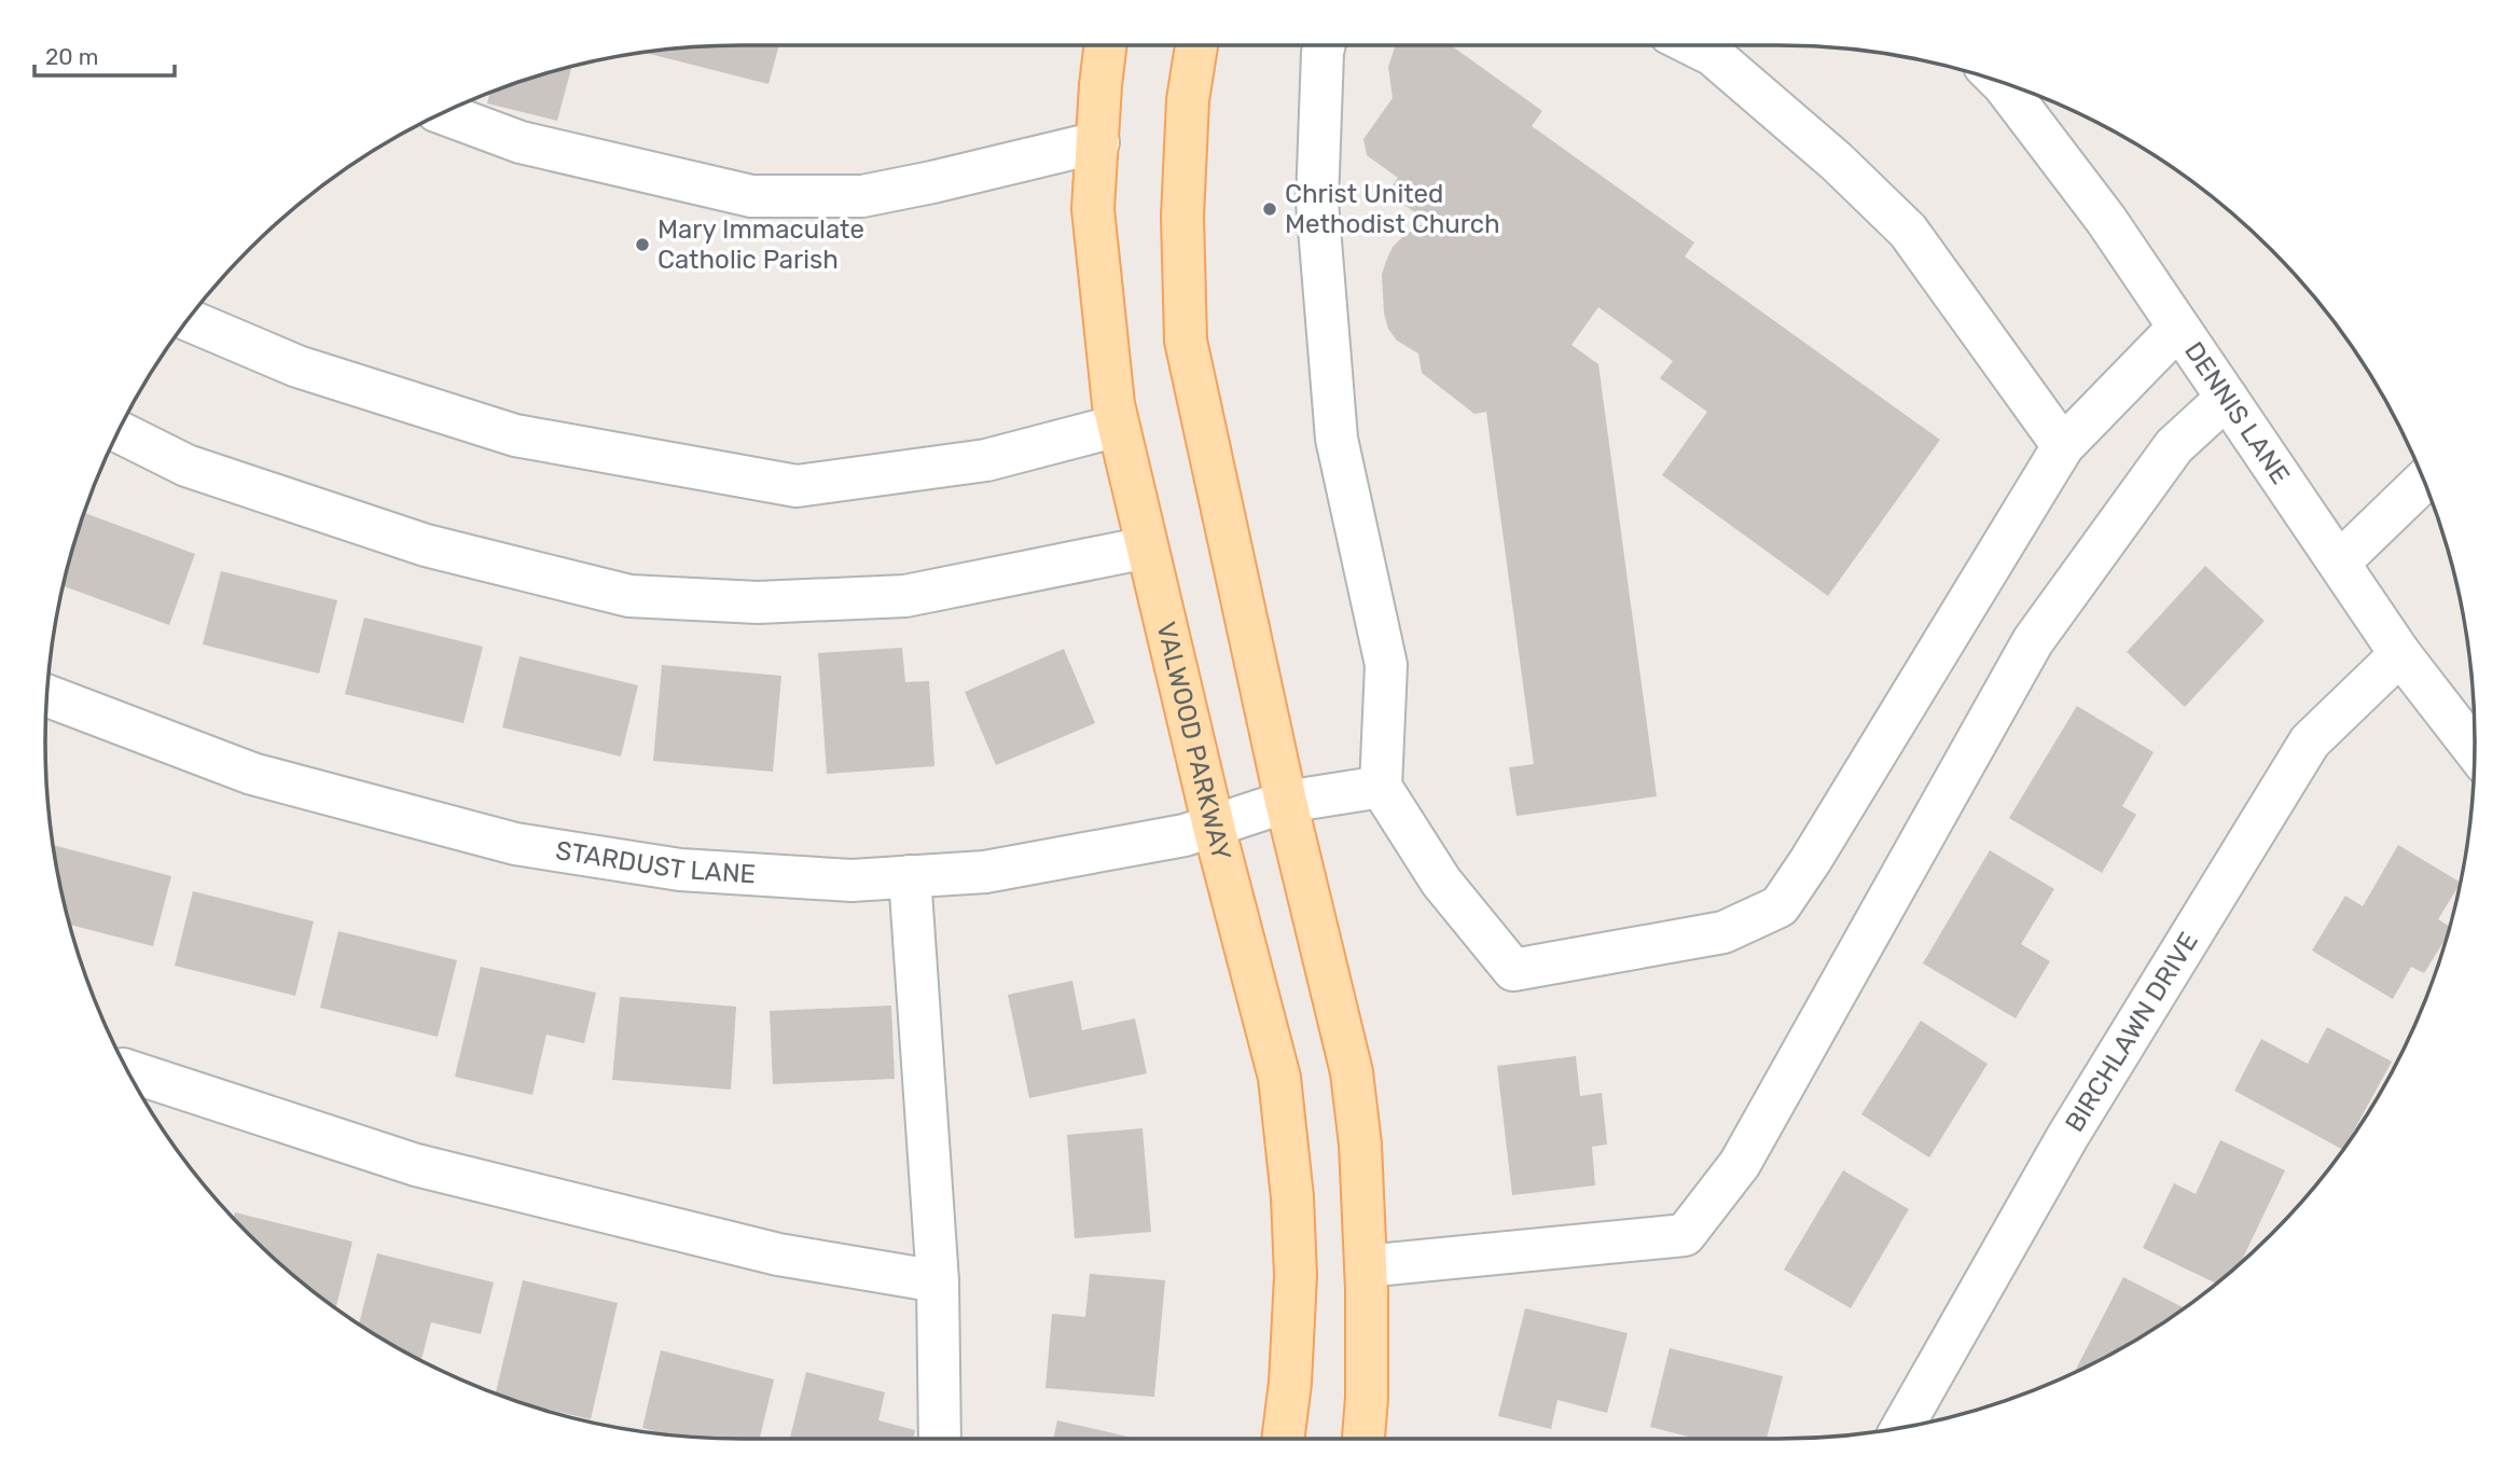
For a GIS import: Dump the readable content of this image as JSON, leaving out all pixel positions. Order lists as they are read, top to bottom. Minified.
{"streets":{"main road":["VALWOOD PARKWAY"],"street":["DENNIS LANE","STARDUST LANE","BIRCHLAWN DRIVE"]},"crossings":[["DENNIS LANE","BIRCHLAWN DRIVE"],["VALWOOD PARKWAY","STARDUST LANE"]],"places":["Christ United Methodist Church","Mary Immaculate Catholic Parish"],"scale_bar":"20 m"}
